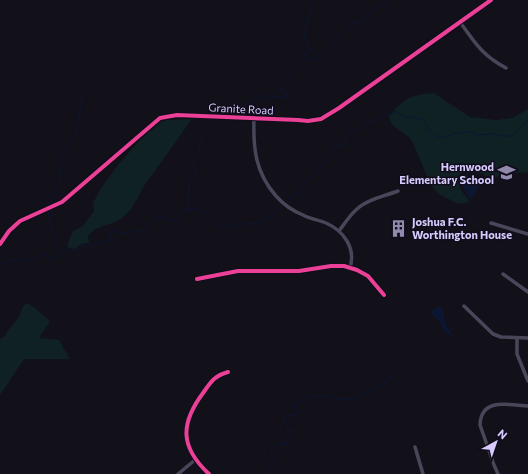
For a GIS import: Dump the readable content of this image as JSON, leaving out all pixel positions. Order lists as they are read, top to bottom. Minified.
{"streets":{"street":["Granite Road"]},"places":{"school or university":["Hernwood Elementary School"],"building":["Joshua F.C. Worthington House"]},"north":"top right"}
